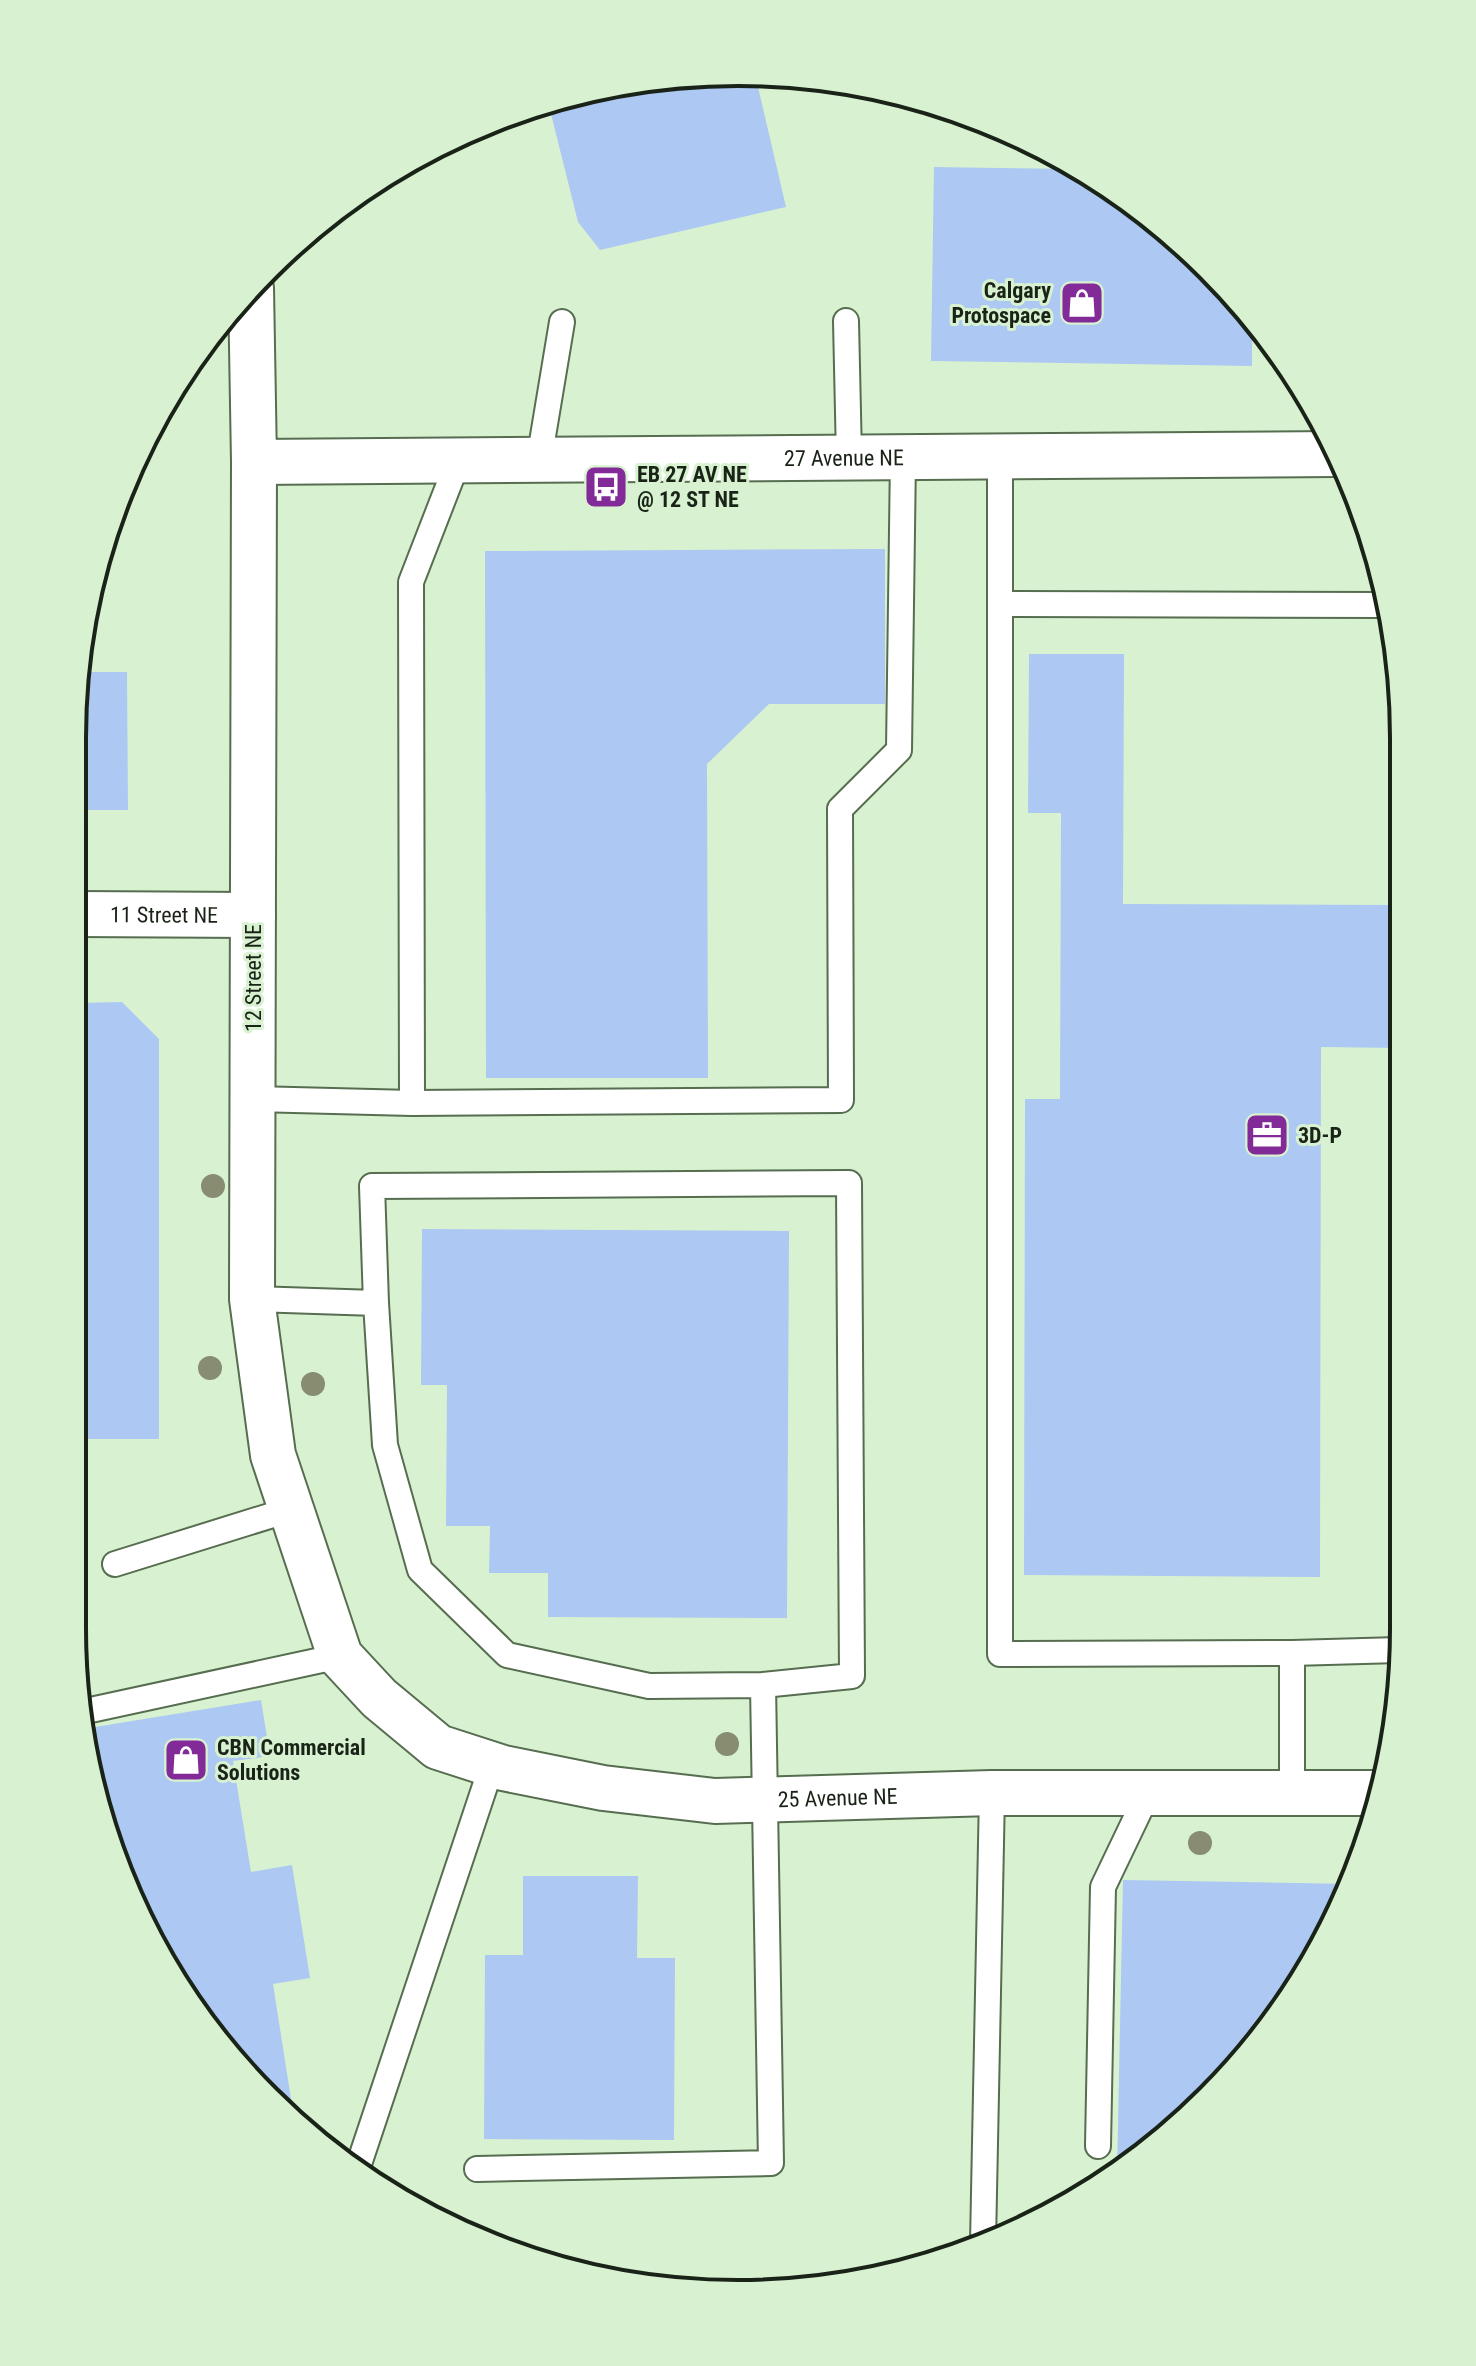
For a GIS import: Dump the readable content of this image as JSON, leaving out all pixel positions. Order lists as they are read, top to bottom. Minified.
{"streets":{"street":["27 Avenue NE","11 Street NE","12 Street NE","25 Avenue NE"]},"crossings":[["27 Avenue NE","12 Street NE"],["11 Street NE","12 Street NE"],["12 Street NE","25 Avenue NE"]],"places":{"shop":["Calgary Protospace","CBN Commercial Solutions"],"bus stop":["EB 27 AV NE @ 12 ST NE"],"office":["3D-P"]}}
